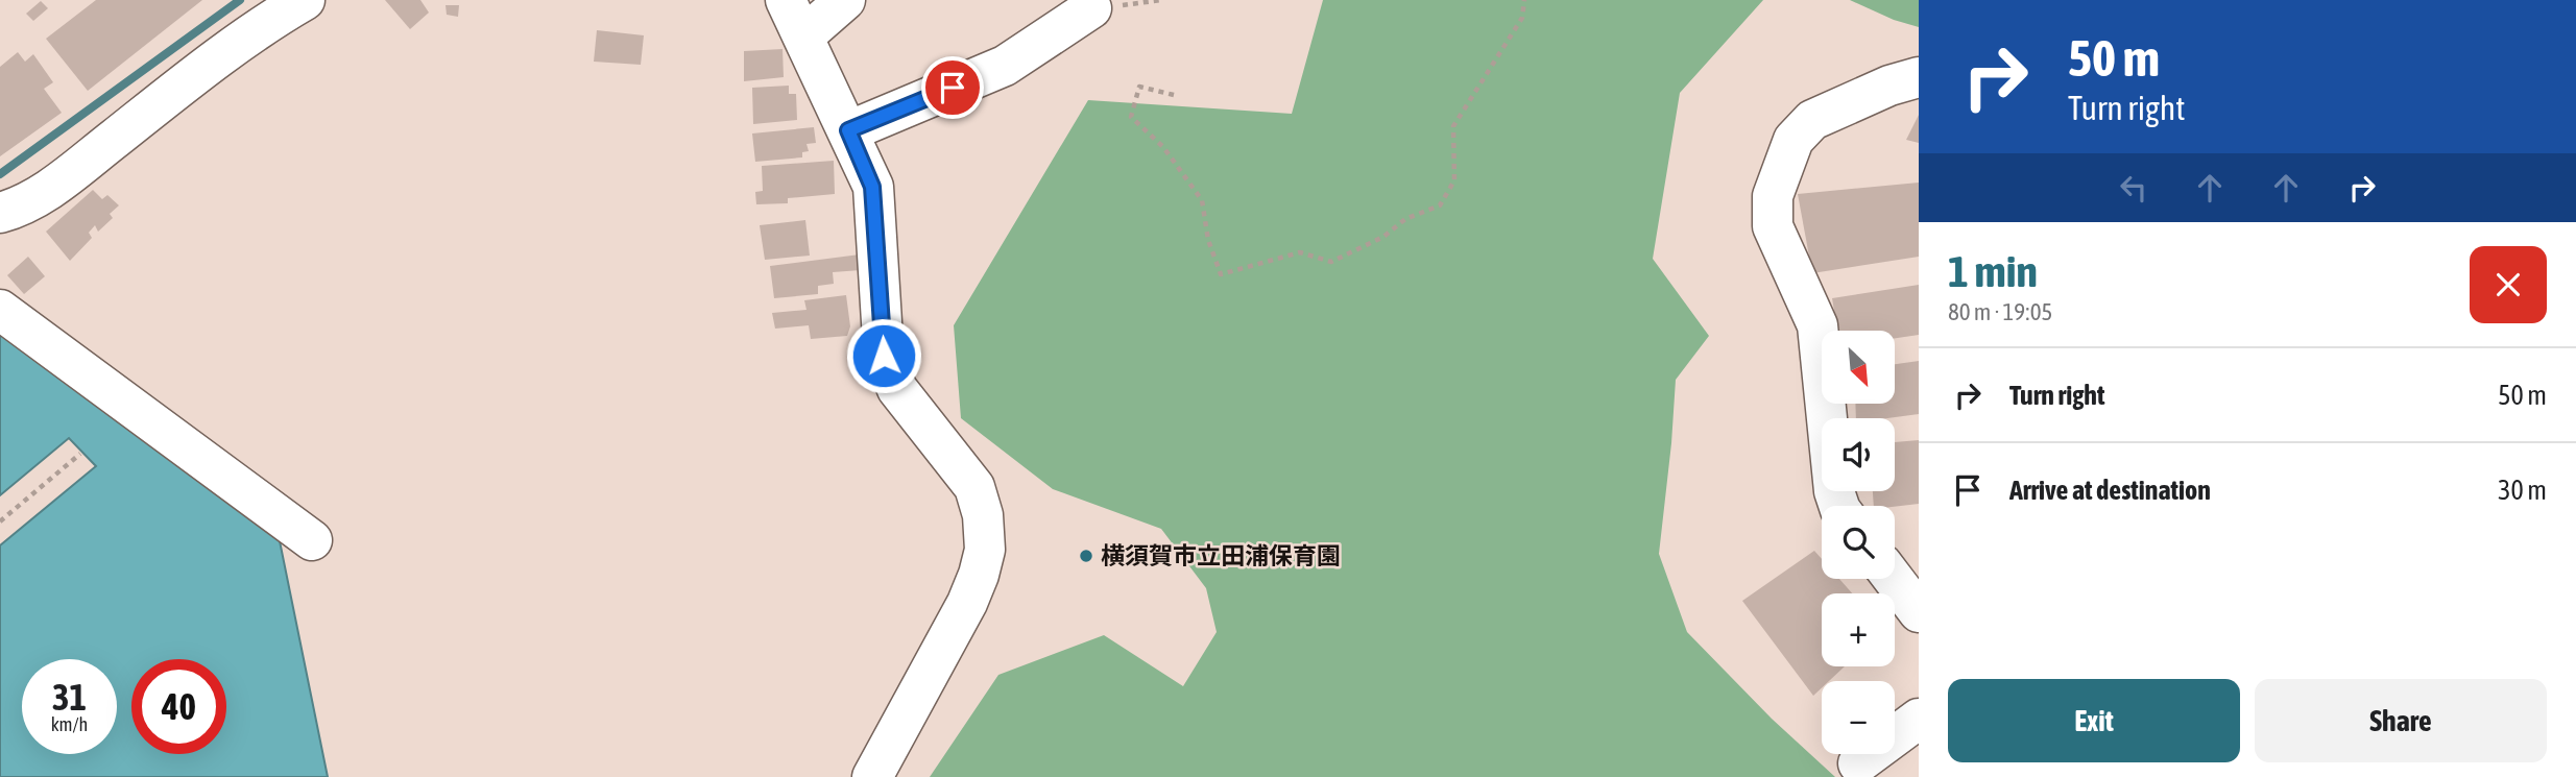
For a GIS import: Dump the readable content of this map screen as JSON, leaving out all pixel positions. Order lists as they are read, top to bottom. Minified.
{"places":["横須賀市立田浦保育園"],"north":"bottom right","page":{"turn":["50 m","Turn right"],"heading":["1 min","80 m · 19:05"],"map_buttons":["+","−"],"list":[{"name":"Turn right","value":"50 m"},{"name":"Arrive at destination","value":"30 m"}],"speed":"31 km/h","limit":"40","buttons":["Exit","Share"]}}
